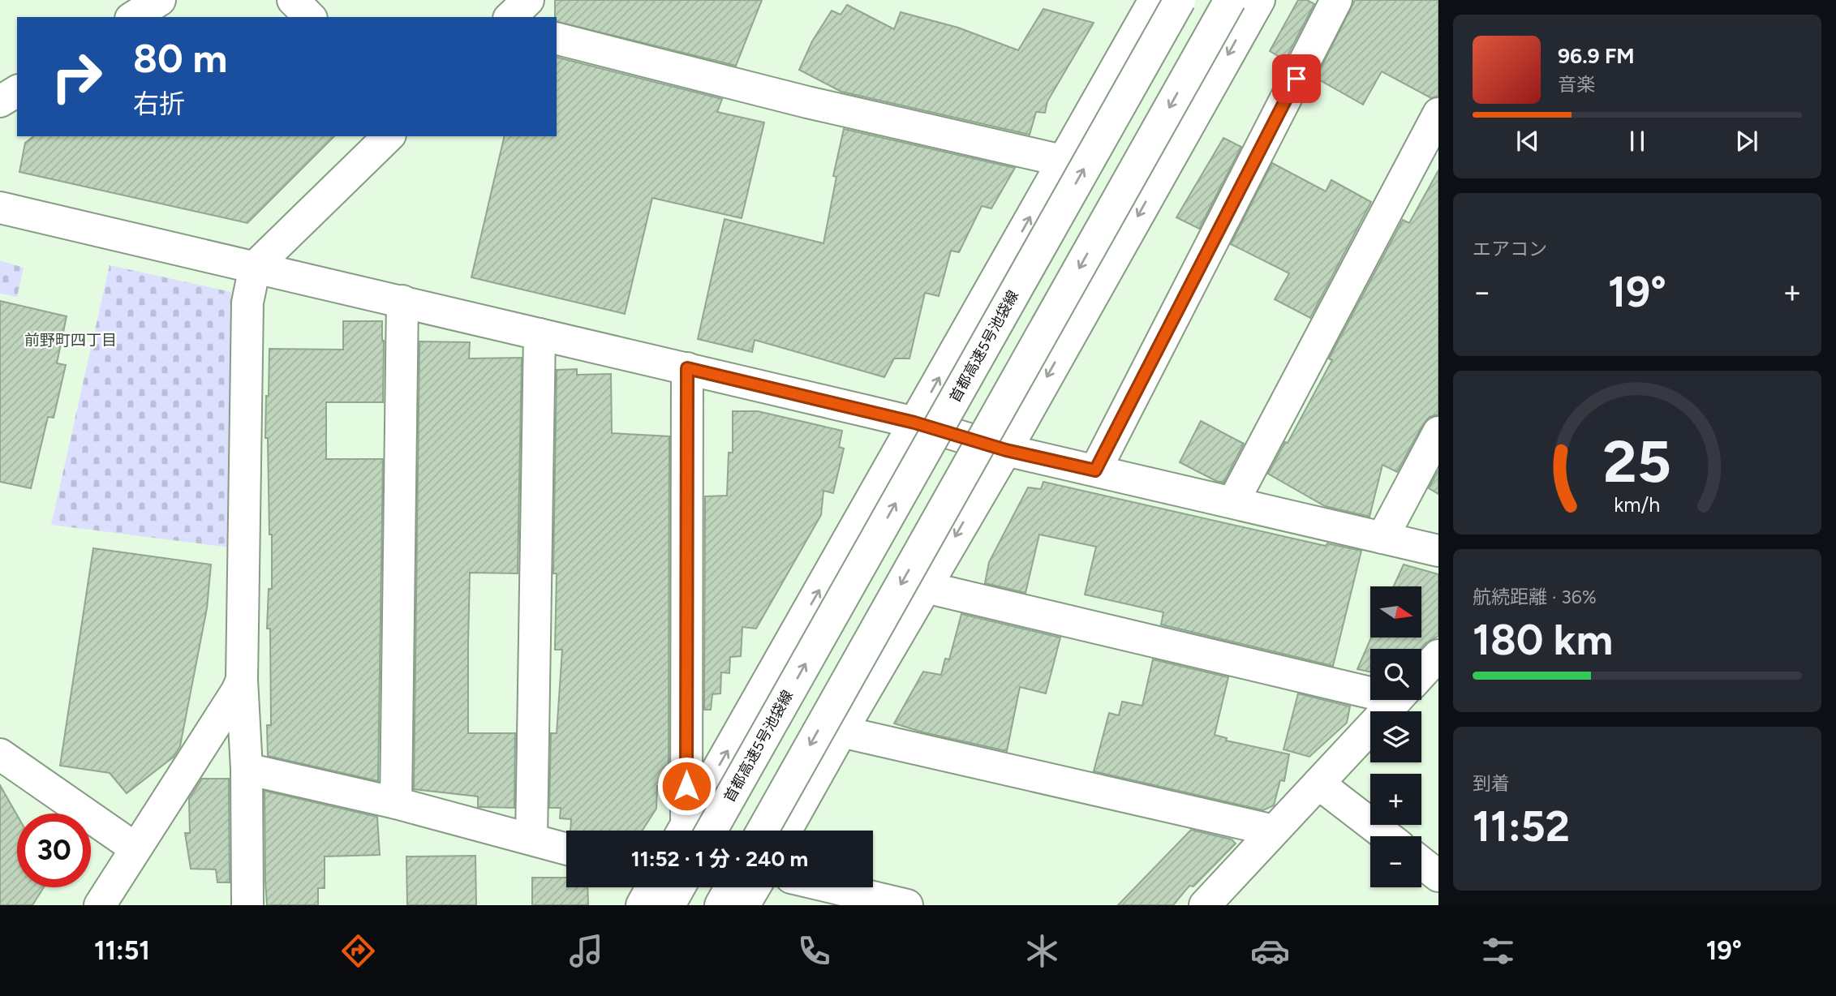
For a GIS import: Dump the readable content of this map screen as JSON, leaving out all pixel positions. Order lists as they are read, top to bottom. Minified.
{"streets":{"main road":["首都高速5号池袋線"]},"districts":["前野町四丁目"],"north":"right","page":{"turn":["80 m","右折"],"song":["96.9 FM","音楽"],"tile":["エアコン",["航続距離 · 36%","180 km"],["到着","11:52"]],"heat":["−","19°","+"],"map_buttons":["+","−"],"limit":"30","trip":"11:52 · 1 分 · 240 m","tabs":["11:51","19°"],"gauge":["25","km/h"]}}
